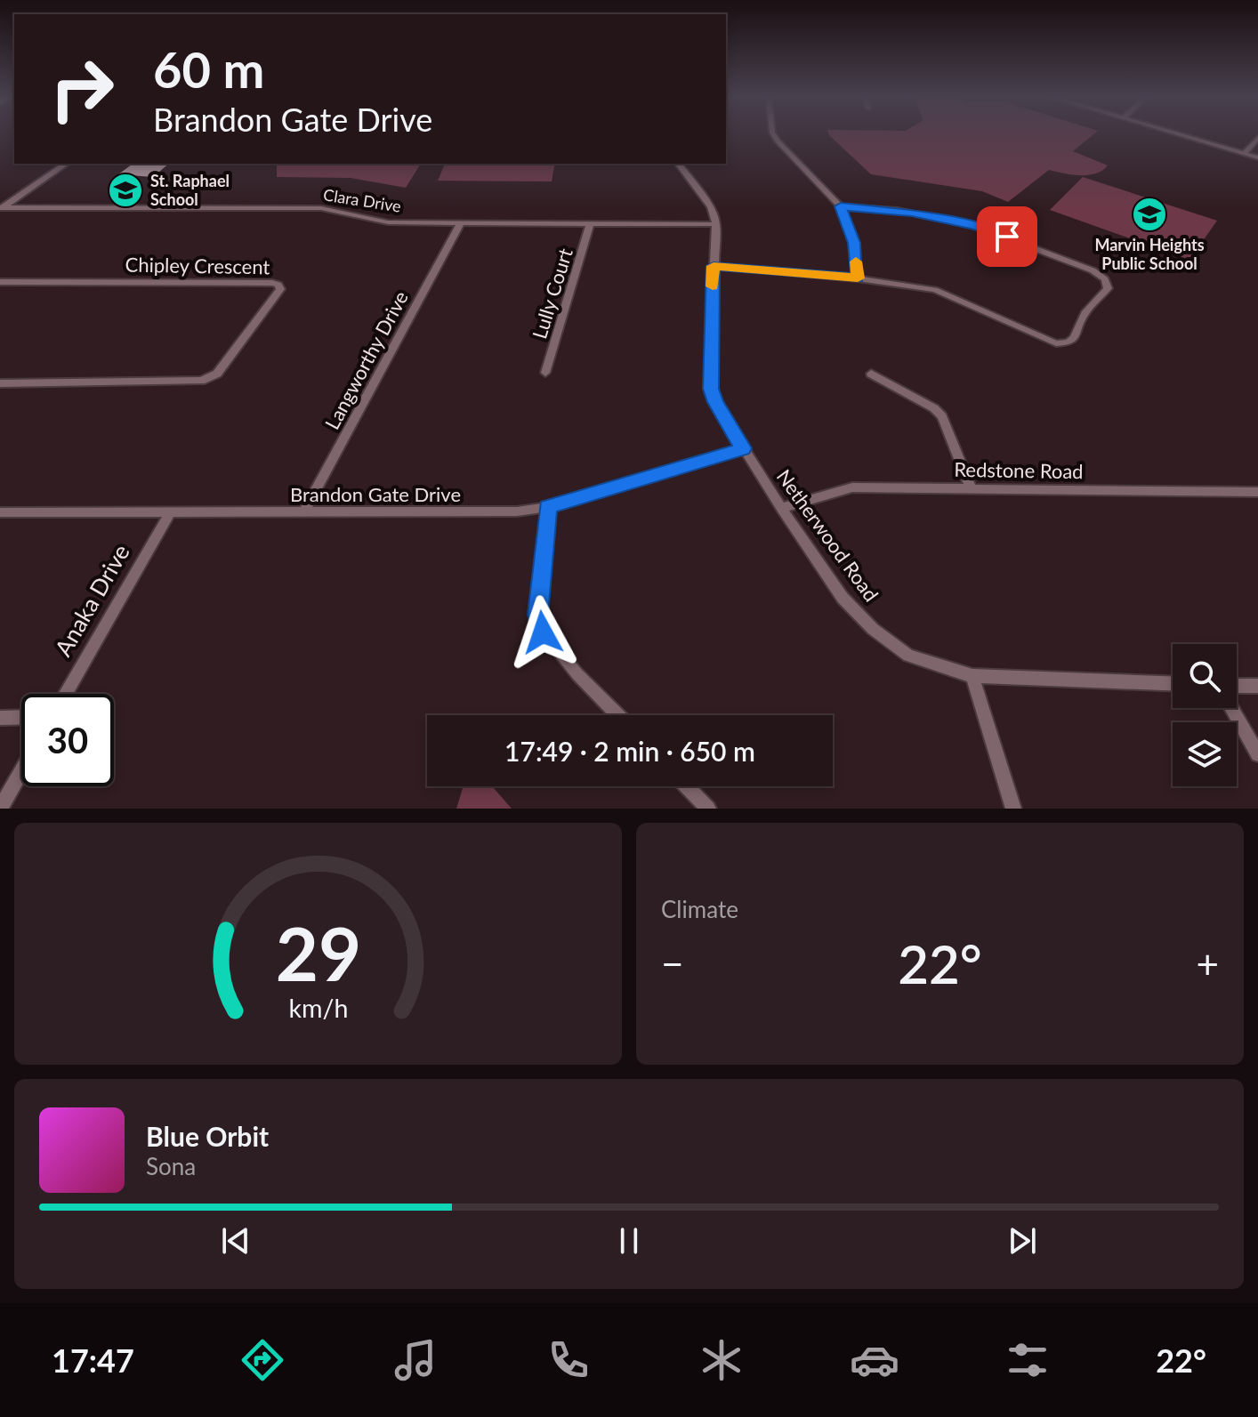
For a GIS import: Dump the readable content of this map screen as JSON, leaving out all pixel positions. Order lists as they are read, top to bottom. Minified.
{"streets":{"street":["Clara Drive","Chipley Crescent","Lully Court","Langworthy Drive","Redstone Road","Brandon Gate Drive","Netherwood Road","Anaka Drive"]},"crossings":[["Clara Drive","Lully Court"],["Clara Drive","Langworthy Drive"],["Clara Drive","Netherwood Road"],["Langworthy Drive","Brandon Gate Drive"],["Redstone Road","Netherwood Road"],["Brandon Gate Drive","Netherwood Road"],["Brandon Gate Drive","Anaka Drive"]],"places":{"school or university":["St. Raphael School","Marvin Heights Public School"]},"page":{"turn":["60 m","Brandon Gate Drive"],"limit":"30","trip":"17:49 · 2 min · 650 m","tile":"Climate","heat":["−","22°","+"],"song":["Blue Orbit","Sona"],"tabs":["17:47","22°"],"gauge":["29","km/h"]}}
